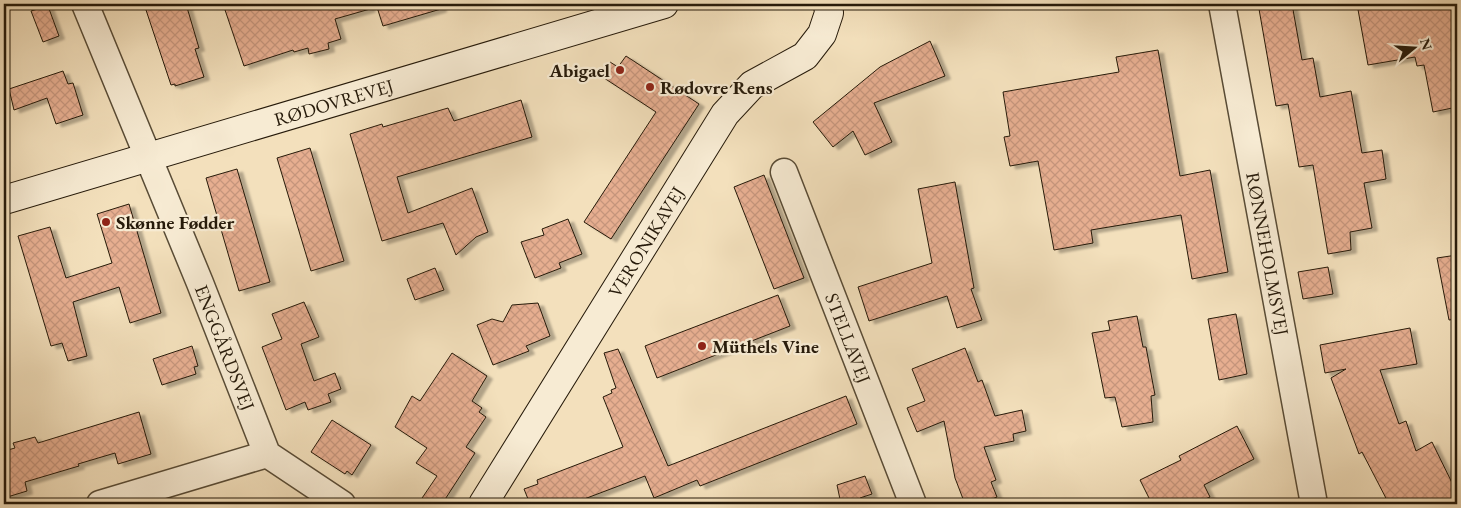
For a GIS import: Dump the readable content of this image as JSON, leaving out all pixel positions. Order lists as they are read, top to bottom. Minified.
{"streets":{"street":["RØDOVREVEJ","VERONIKAVEJ","RØNNEHOLMSVEJ","STELLAVEJ","ENGGÅRDSVEJ"]},"crossings":[["RØDOVREVEJ","ENGGÅRDSVEJ"]],"places":["Abigael","Rødovre Rens","Skønne Fødder","Müthels Vine"],"north":"right"}
